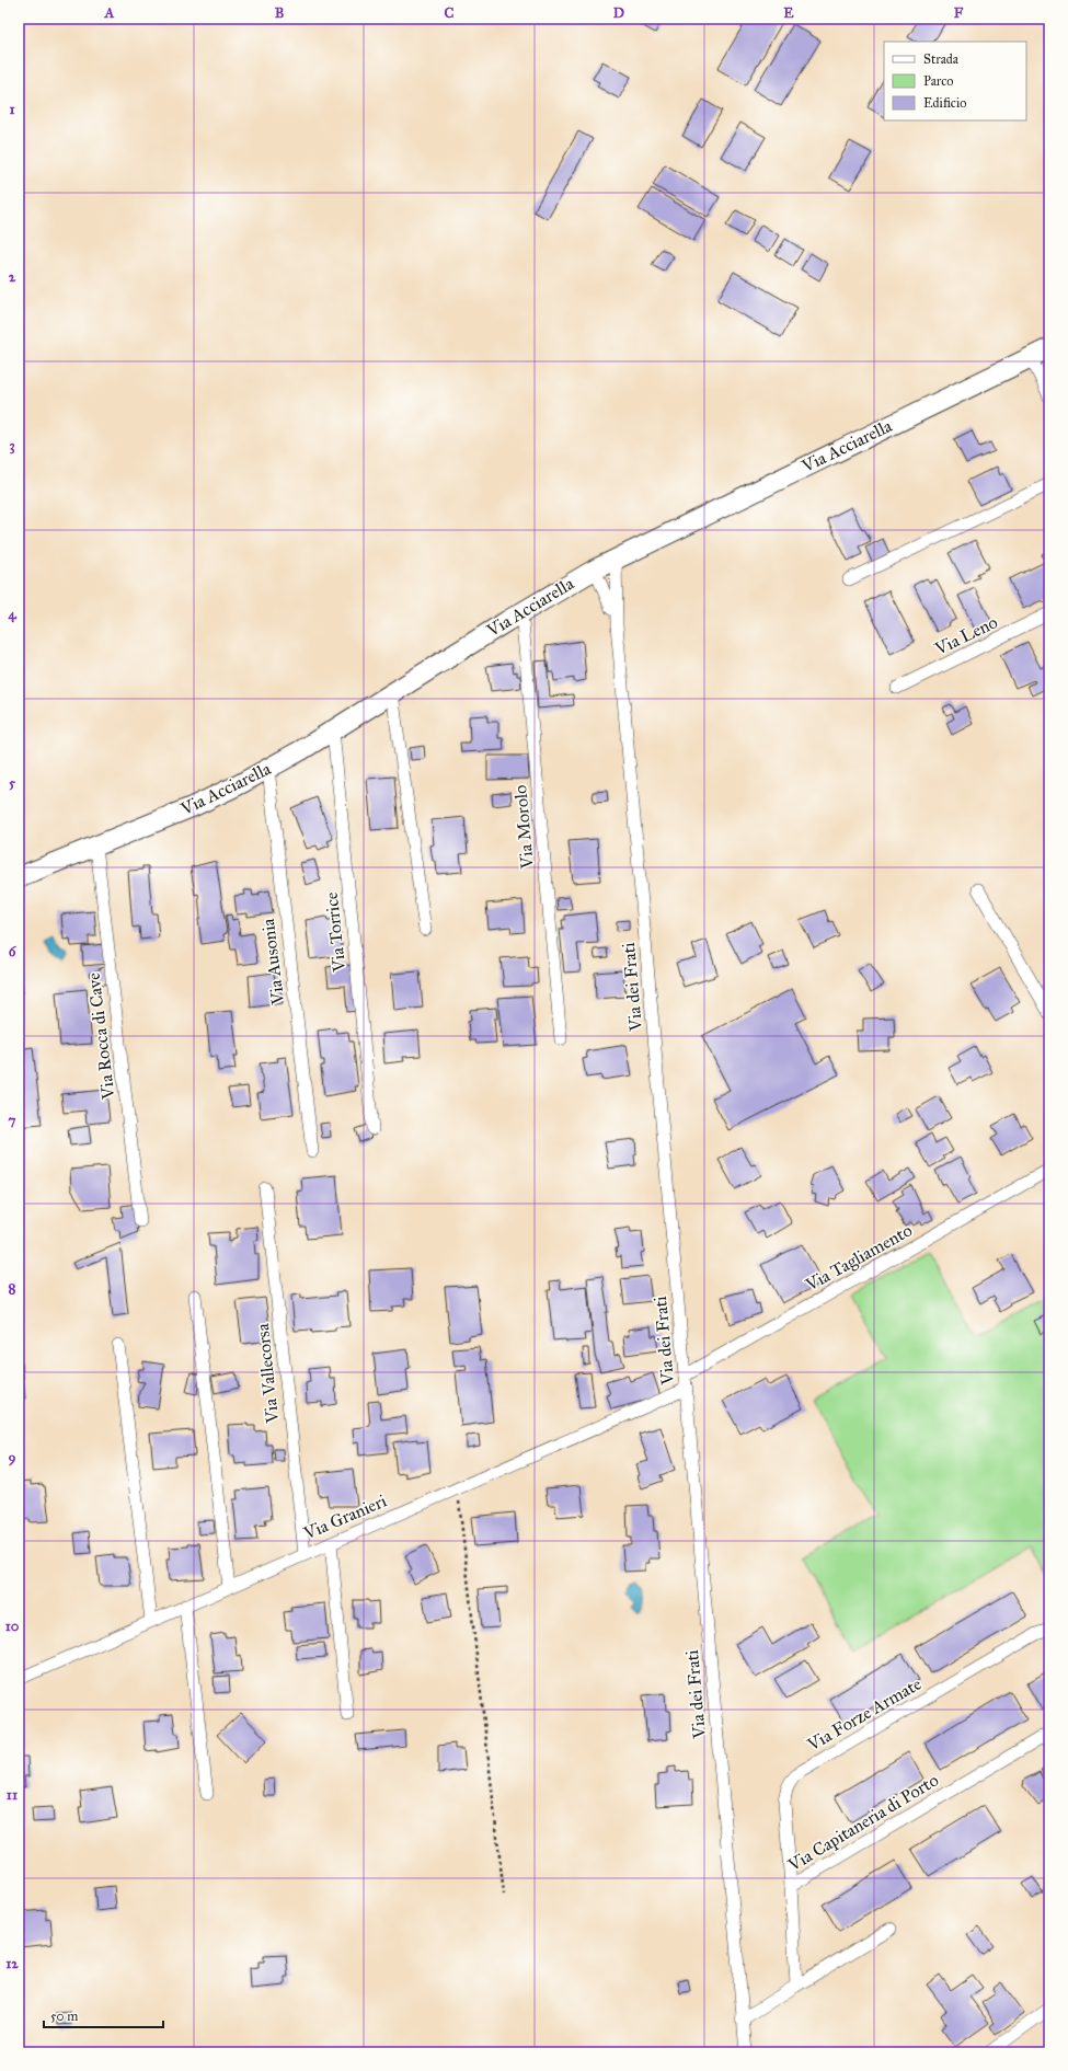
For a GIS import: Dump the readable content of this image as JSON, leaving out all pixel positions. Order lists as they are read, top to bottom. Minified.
{"streets":{"main road":["Via Acciarella"],"street":["Via Leno","Via Morolo","Via Torrice","Via Ausonia","Via dei Frati","Via Rocca di Cave","Via Tagliamento","Via Vallecorsa","Via Granieri","Via Forze Armate","Via Capitaneria di Porto"]},"crossings":[["Via Acciarella","Via Morolo"],["Via Acciarella","Via Torrice"],["Via Acciarella","Via Ausonia"],["Via Acciarella","Via dei Frati"],["Via Acciarella","Via Rocca di Cave"],["Via dei Frati","Via Tagliamento"],["Via dei Frati","Via Granieri"],["Via Vallecorsa","Via Granieri"],["Via Forze Armate","Via Capitaneria di Porto"]],"legend":["Strada","Parco","Edificio"],"scale_bar":"50 m","grid":{"columns":["A","B","C","D","E","F"],"rows":["1","2","3","4","5","6","7","8","9","10","11","12"]}}
